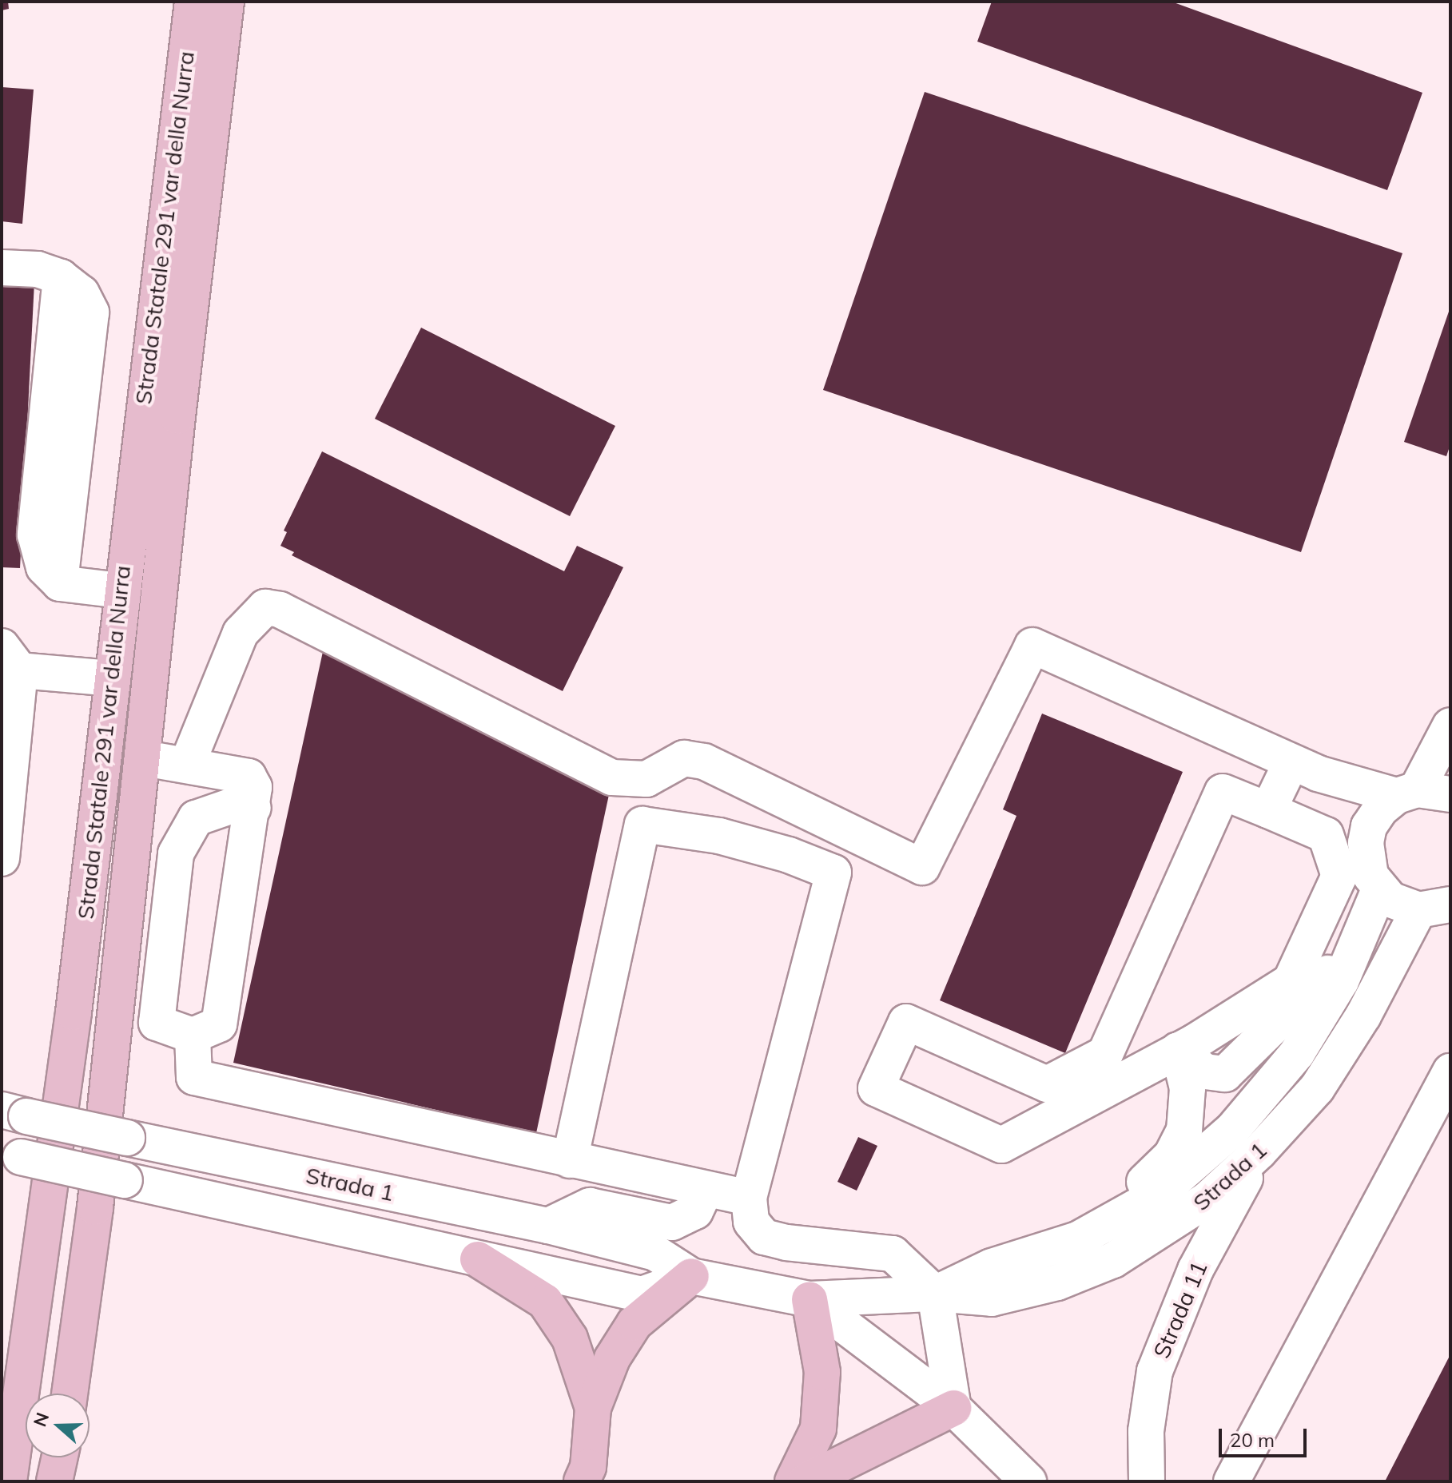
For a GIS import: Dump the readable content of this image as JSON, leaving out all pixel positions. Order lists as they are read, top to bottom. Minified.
{"streets":{"main road":["Strada Statale 291 var della Nurra"],"street":["Strada 1","Strada 11"]},"crossings":[["Strada 1","Strada 11"]],"scale_bar":"20 m","north":"left"}
